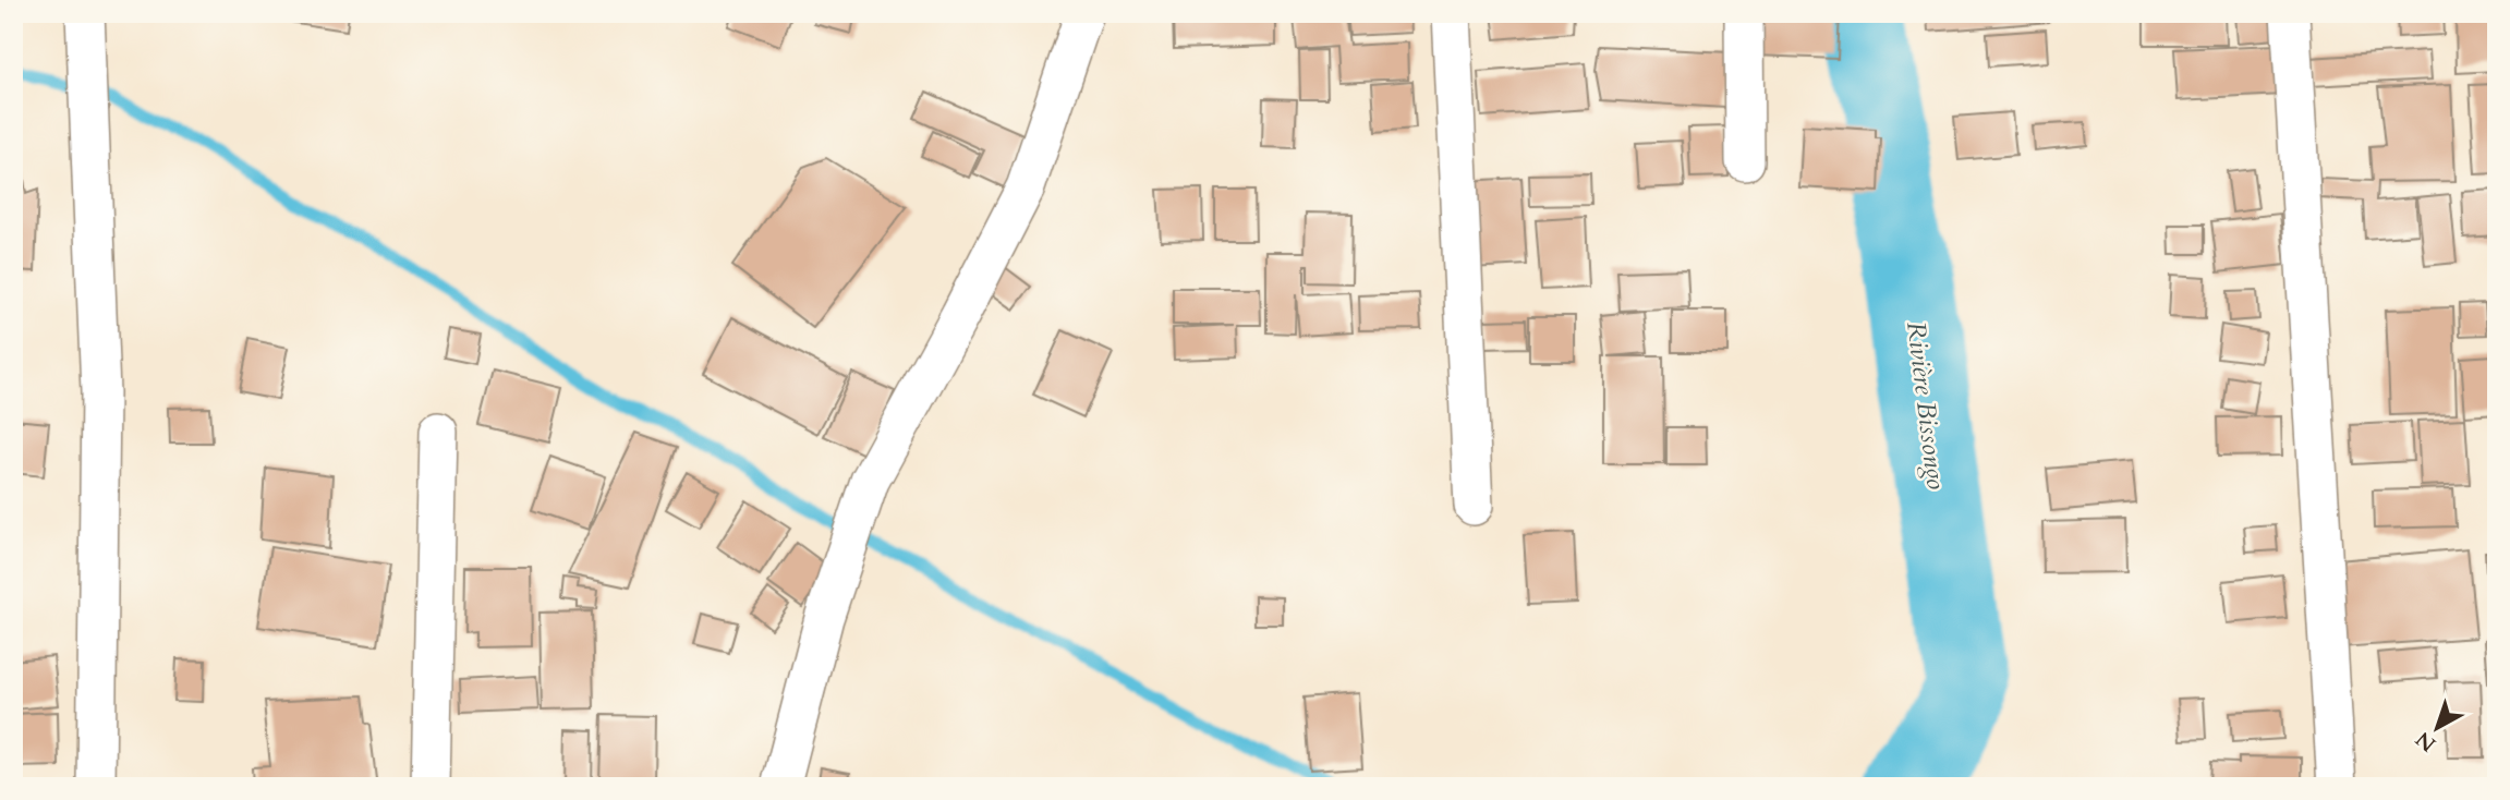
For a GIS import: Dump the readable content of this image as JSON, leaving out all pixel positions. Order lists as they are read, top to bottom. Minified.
{"water":["Rivière Bissongo"],"north":"bottom left"}
